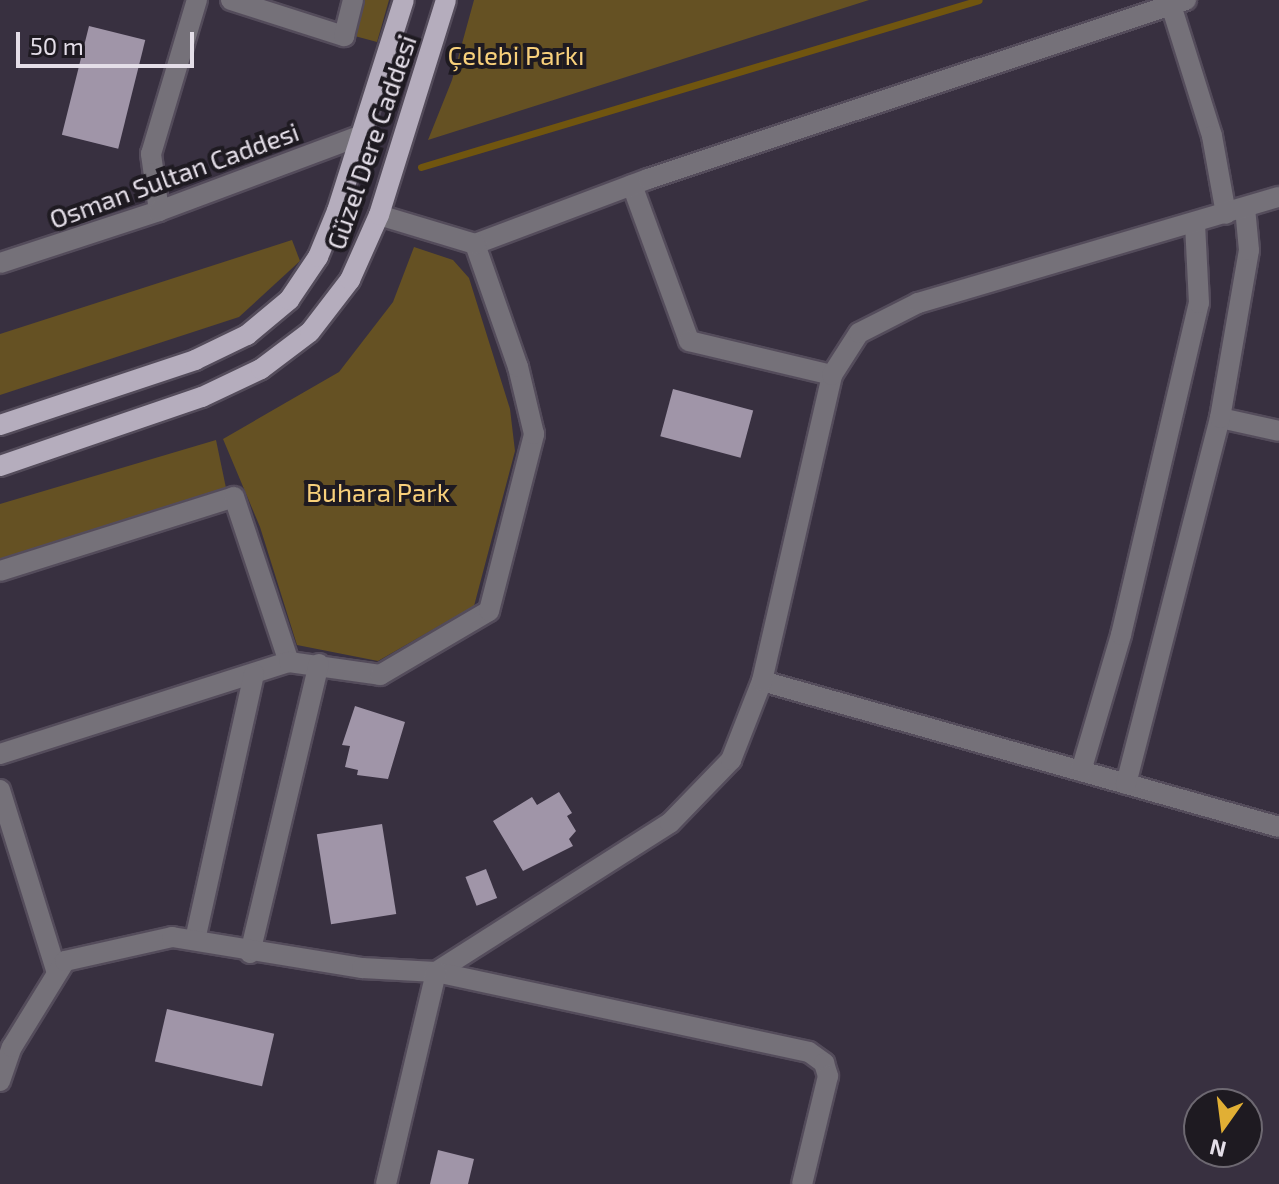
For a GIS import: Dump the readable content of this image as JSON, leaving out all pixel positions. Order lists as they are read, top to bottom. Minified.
{"streets":{"main road":["Güzel Dere Caddesi"],"street":["Osman Sultan Caddesi"]},"crossings":[["Güzel Dere Caddesi","Osman Sultan Caddesi"]],"parks":["Çelebi Parkı","Buhara Park"],"scale_bar":"50 m","north":"bottom"}
